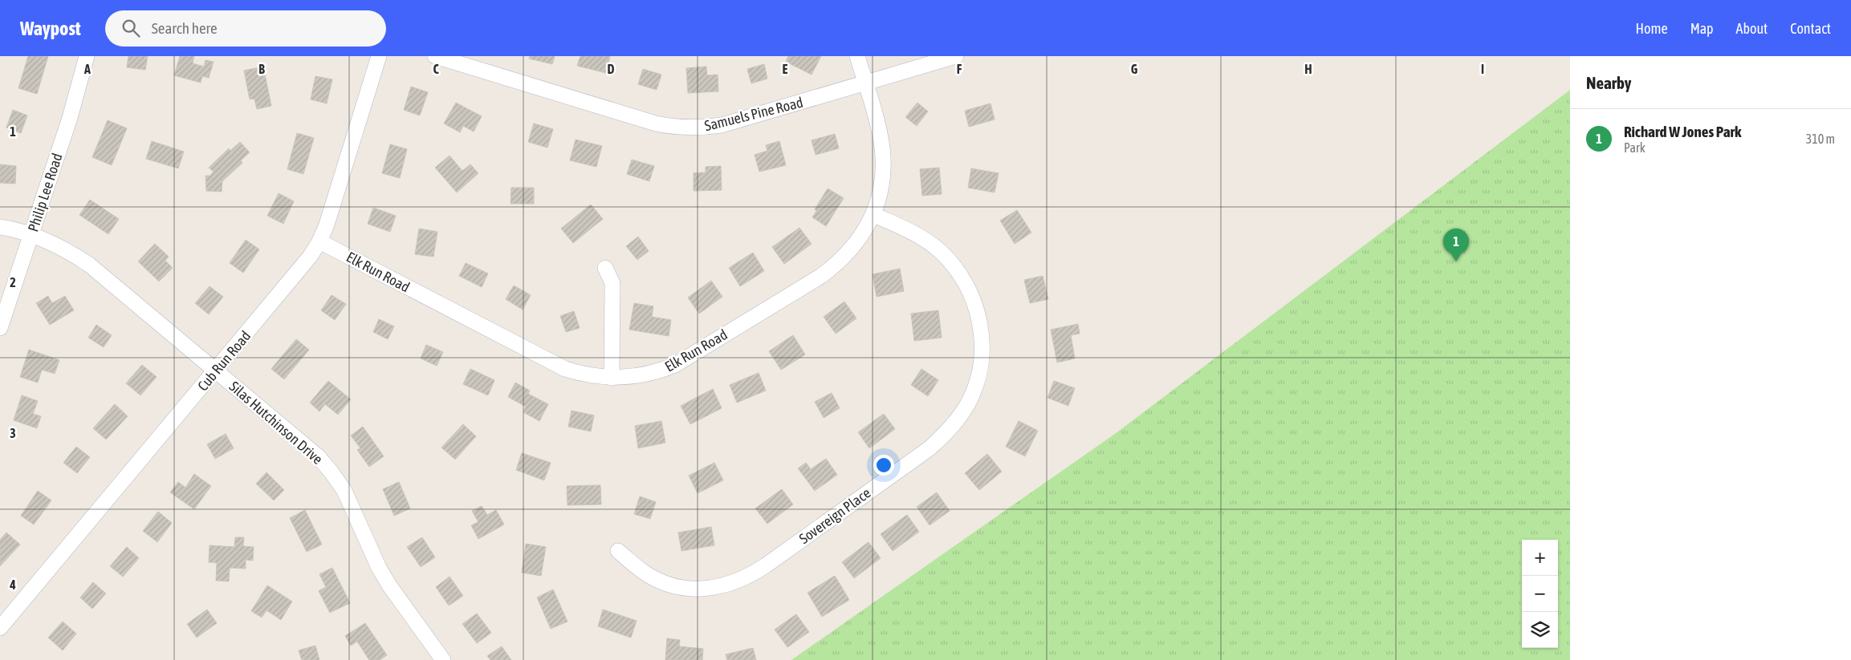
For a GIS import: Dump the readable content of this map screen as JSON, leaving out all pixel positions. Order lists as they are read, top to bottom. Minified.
{"streets":{"street":["Samuels Pine Road","Philip Lee Road","Elk Run Road","Cub Run Road","Silas Hutchinson Drive","Sovereign Place"]},"crossings":[["Samuels Pine Road","Elk Run Road"],["Philip Lee Road","Silas Hutchinson Drive"],["Elk Run Road","Cub Run Road"],["Elk Run Road","Sovereign Place"],["Cub Run Road","Silas Hutchinson Drive"]],"page":{"header":"Waypost","search":"Search here","nav":["Home","Map","About","Contact"],"heading":"Nearby","list":[{"mark":"1","name":"Richard W Jones Park","note":"Park","value":"310 m"}],"pins":"1","map_buttons":["+","−"]},"grid":{"columns":["A","B","C","D","E","F","G","H","I"],"rows":["1","2","3","4"]}}
